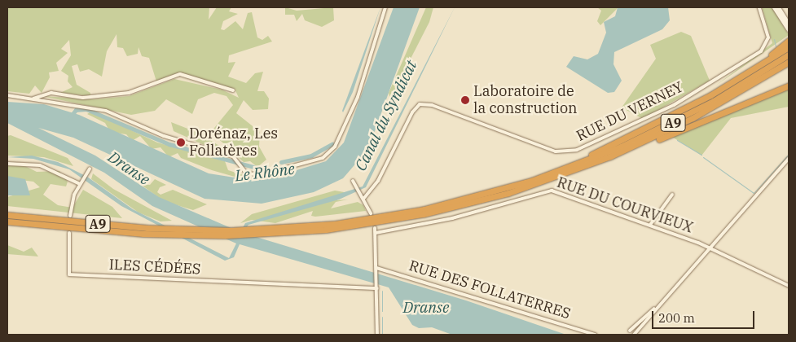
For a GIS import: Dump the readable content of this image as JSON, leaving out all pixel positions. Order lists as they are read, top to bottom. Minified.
{"streets":{"highway":["A9"],"street":["RUE DU VERNEY","RUE DU COURVIEUX","ILES CÉDÉES","RUE DES FOLLATERRES"]},"water":["Canal du Syndicat","Dranse","Le Rhône"],"places":["Laboratoire de la construction","Dorénaz, Les Follatères"],"scale_bar":"200 m"}
